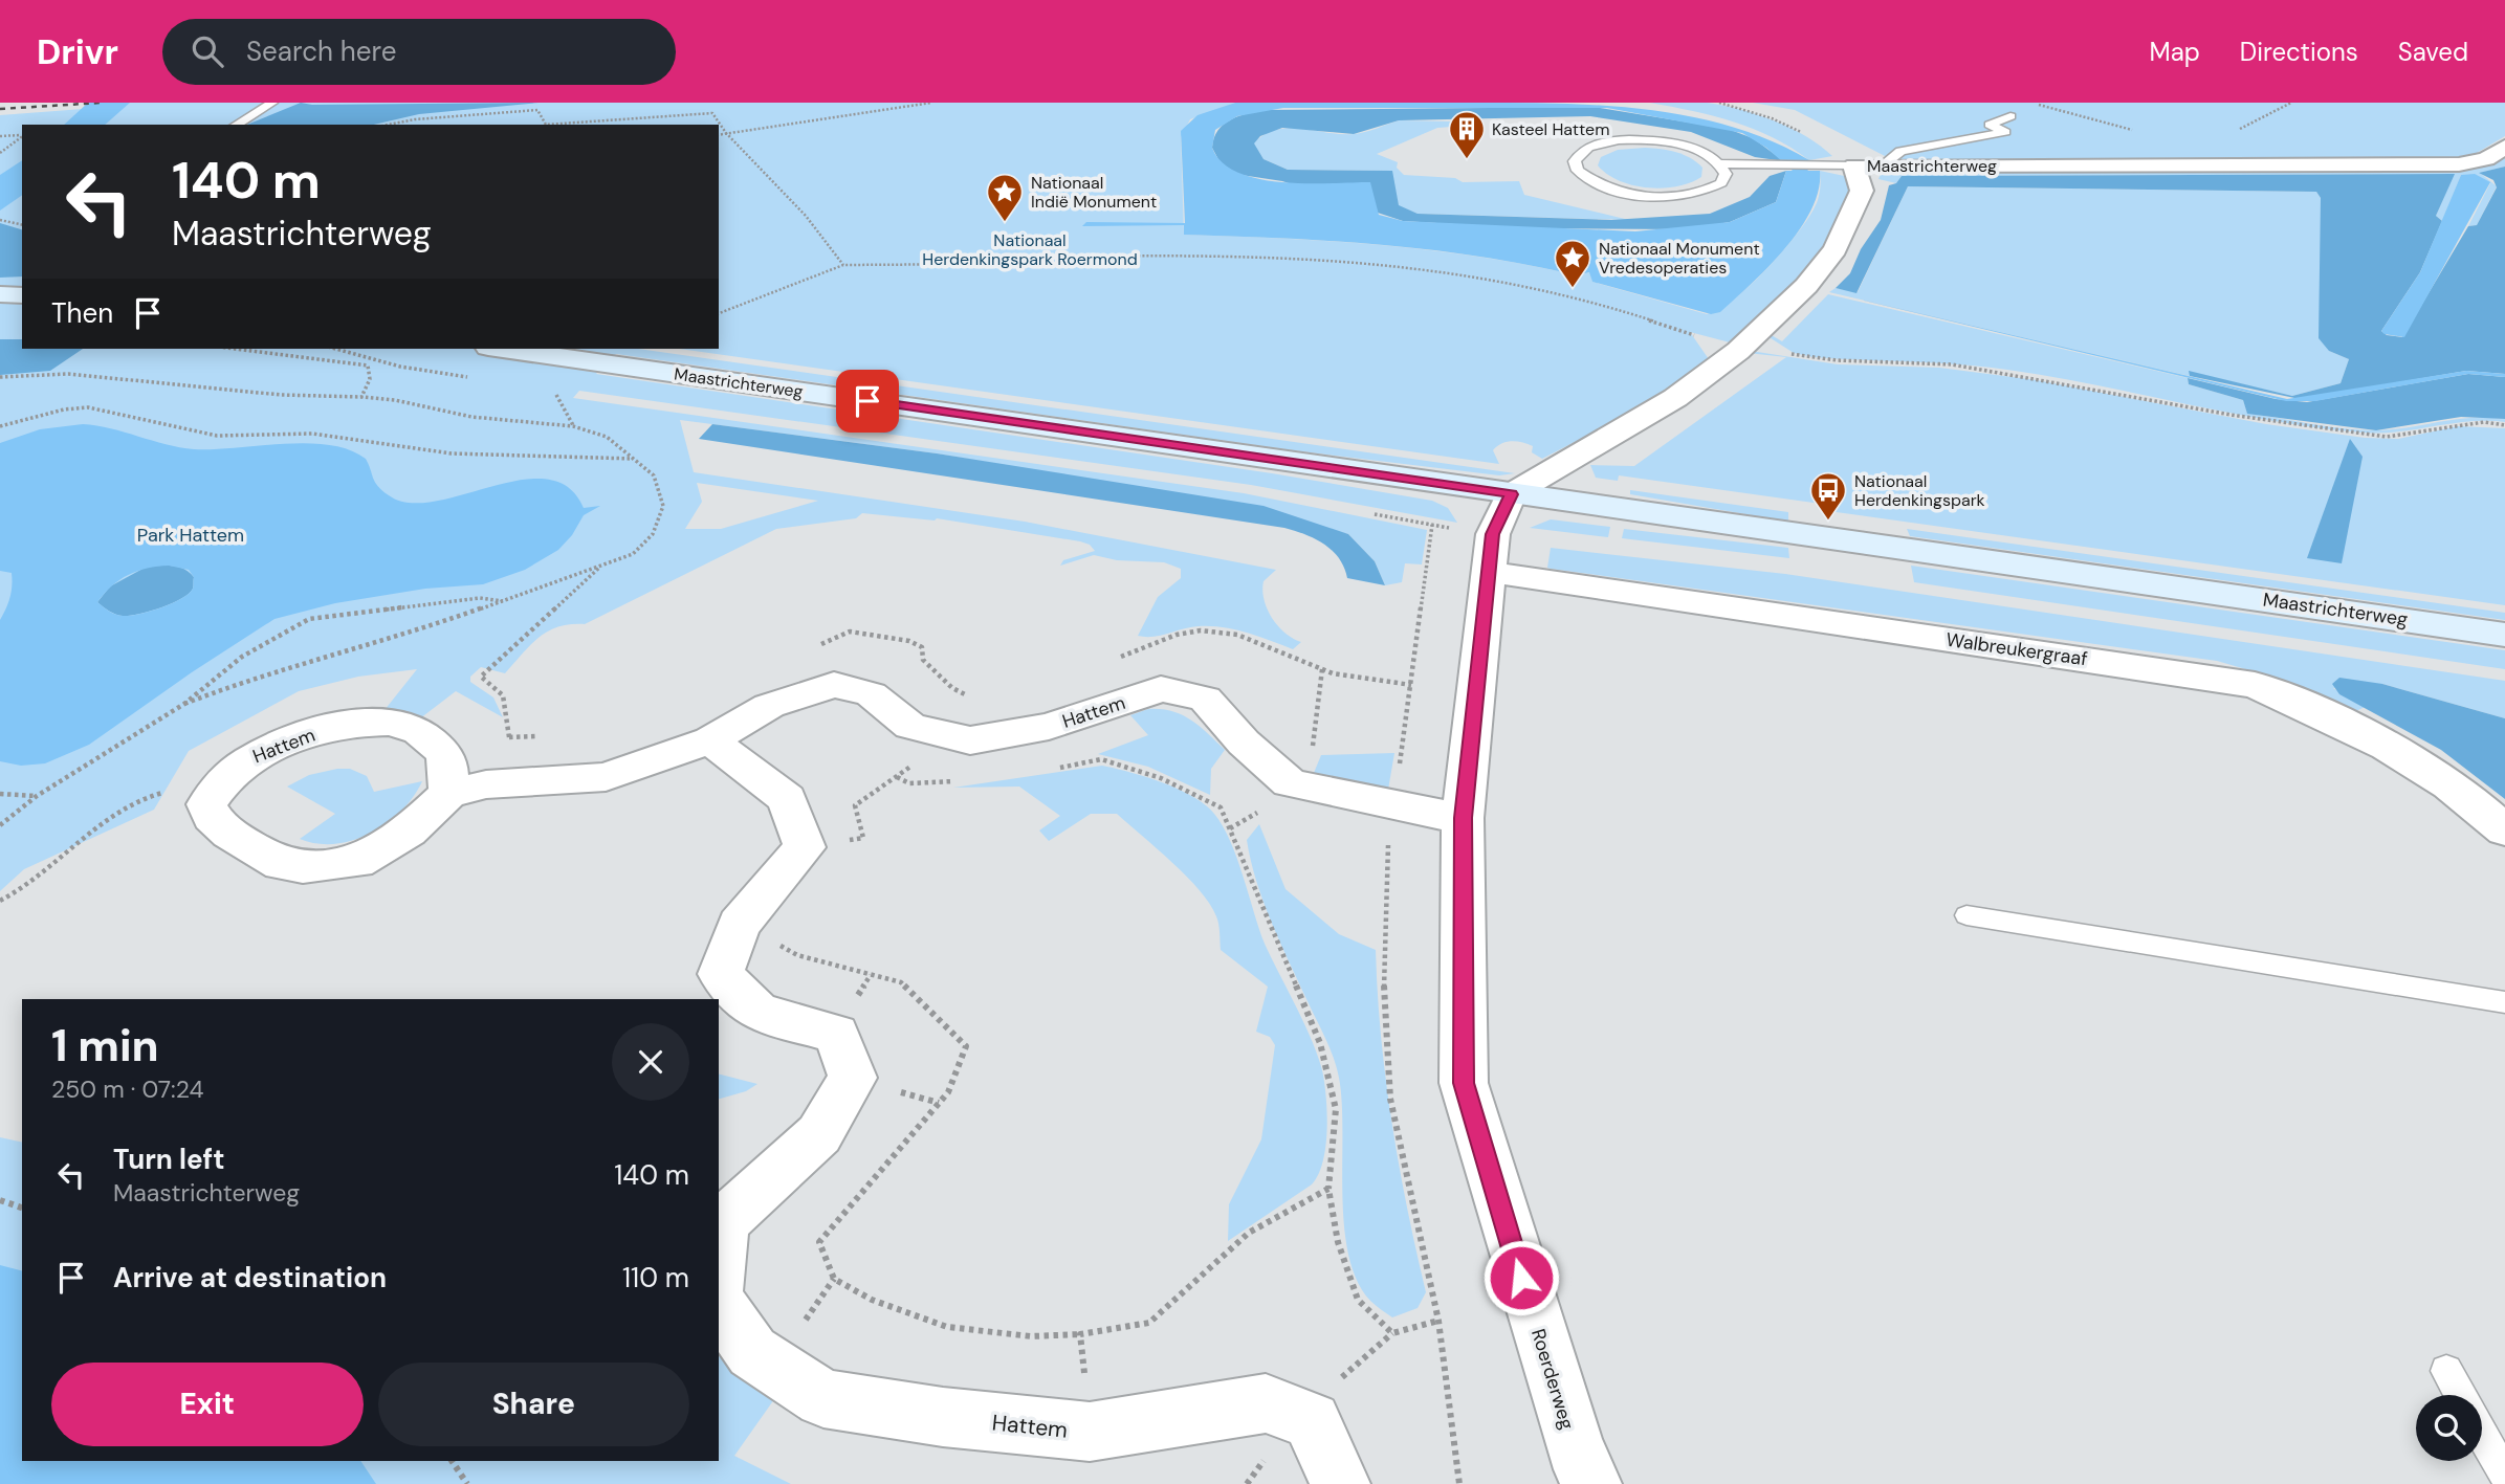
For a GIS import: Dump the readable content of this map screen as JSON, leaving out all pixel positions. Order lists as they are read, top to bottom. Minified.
{"streets":{"main road":["Maastrichterweg"],"street":["Walbreukergraaf","Hattem","Roerderweg"]},"crossings":[["Maastrichterweg","Roerderweg"],["Walbreukergraaf","Roerderweg"],["Hattem","Roerderweg"]],"parks":["Nationaal Herdenkingspark Roermond","Park Hattem"],"places":{"building":["Kasteel Hattem"],"place":["Nationaal Indië Monument","Nationaal Monument Vredesoperaties"],"bus stop":["Nationaal Herdenkingspark"]},"page":{"header":"Drivr","search":"Search here","nav":["Map","Directions","Saved"],"turn":["140 m","Maastrichterweg"],"then":"Then","heading":["1 min","250 m · 07:24"],"list":[{"name":"Turn left","note":"Maastrichterweg","value":"140 m"},{"name":"Arrive at destination","value":"110 m"}],"buttons":["Exit","Share"]}}
